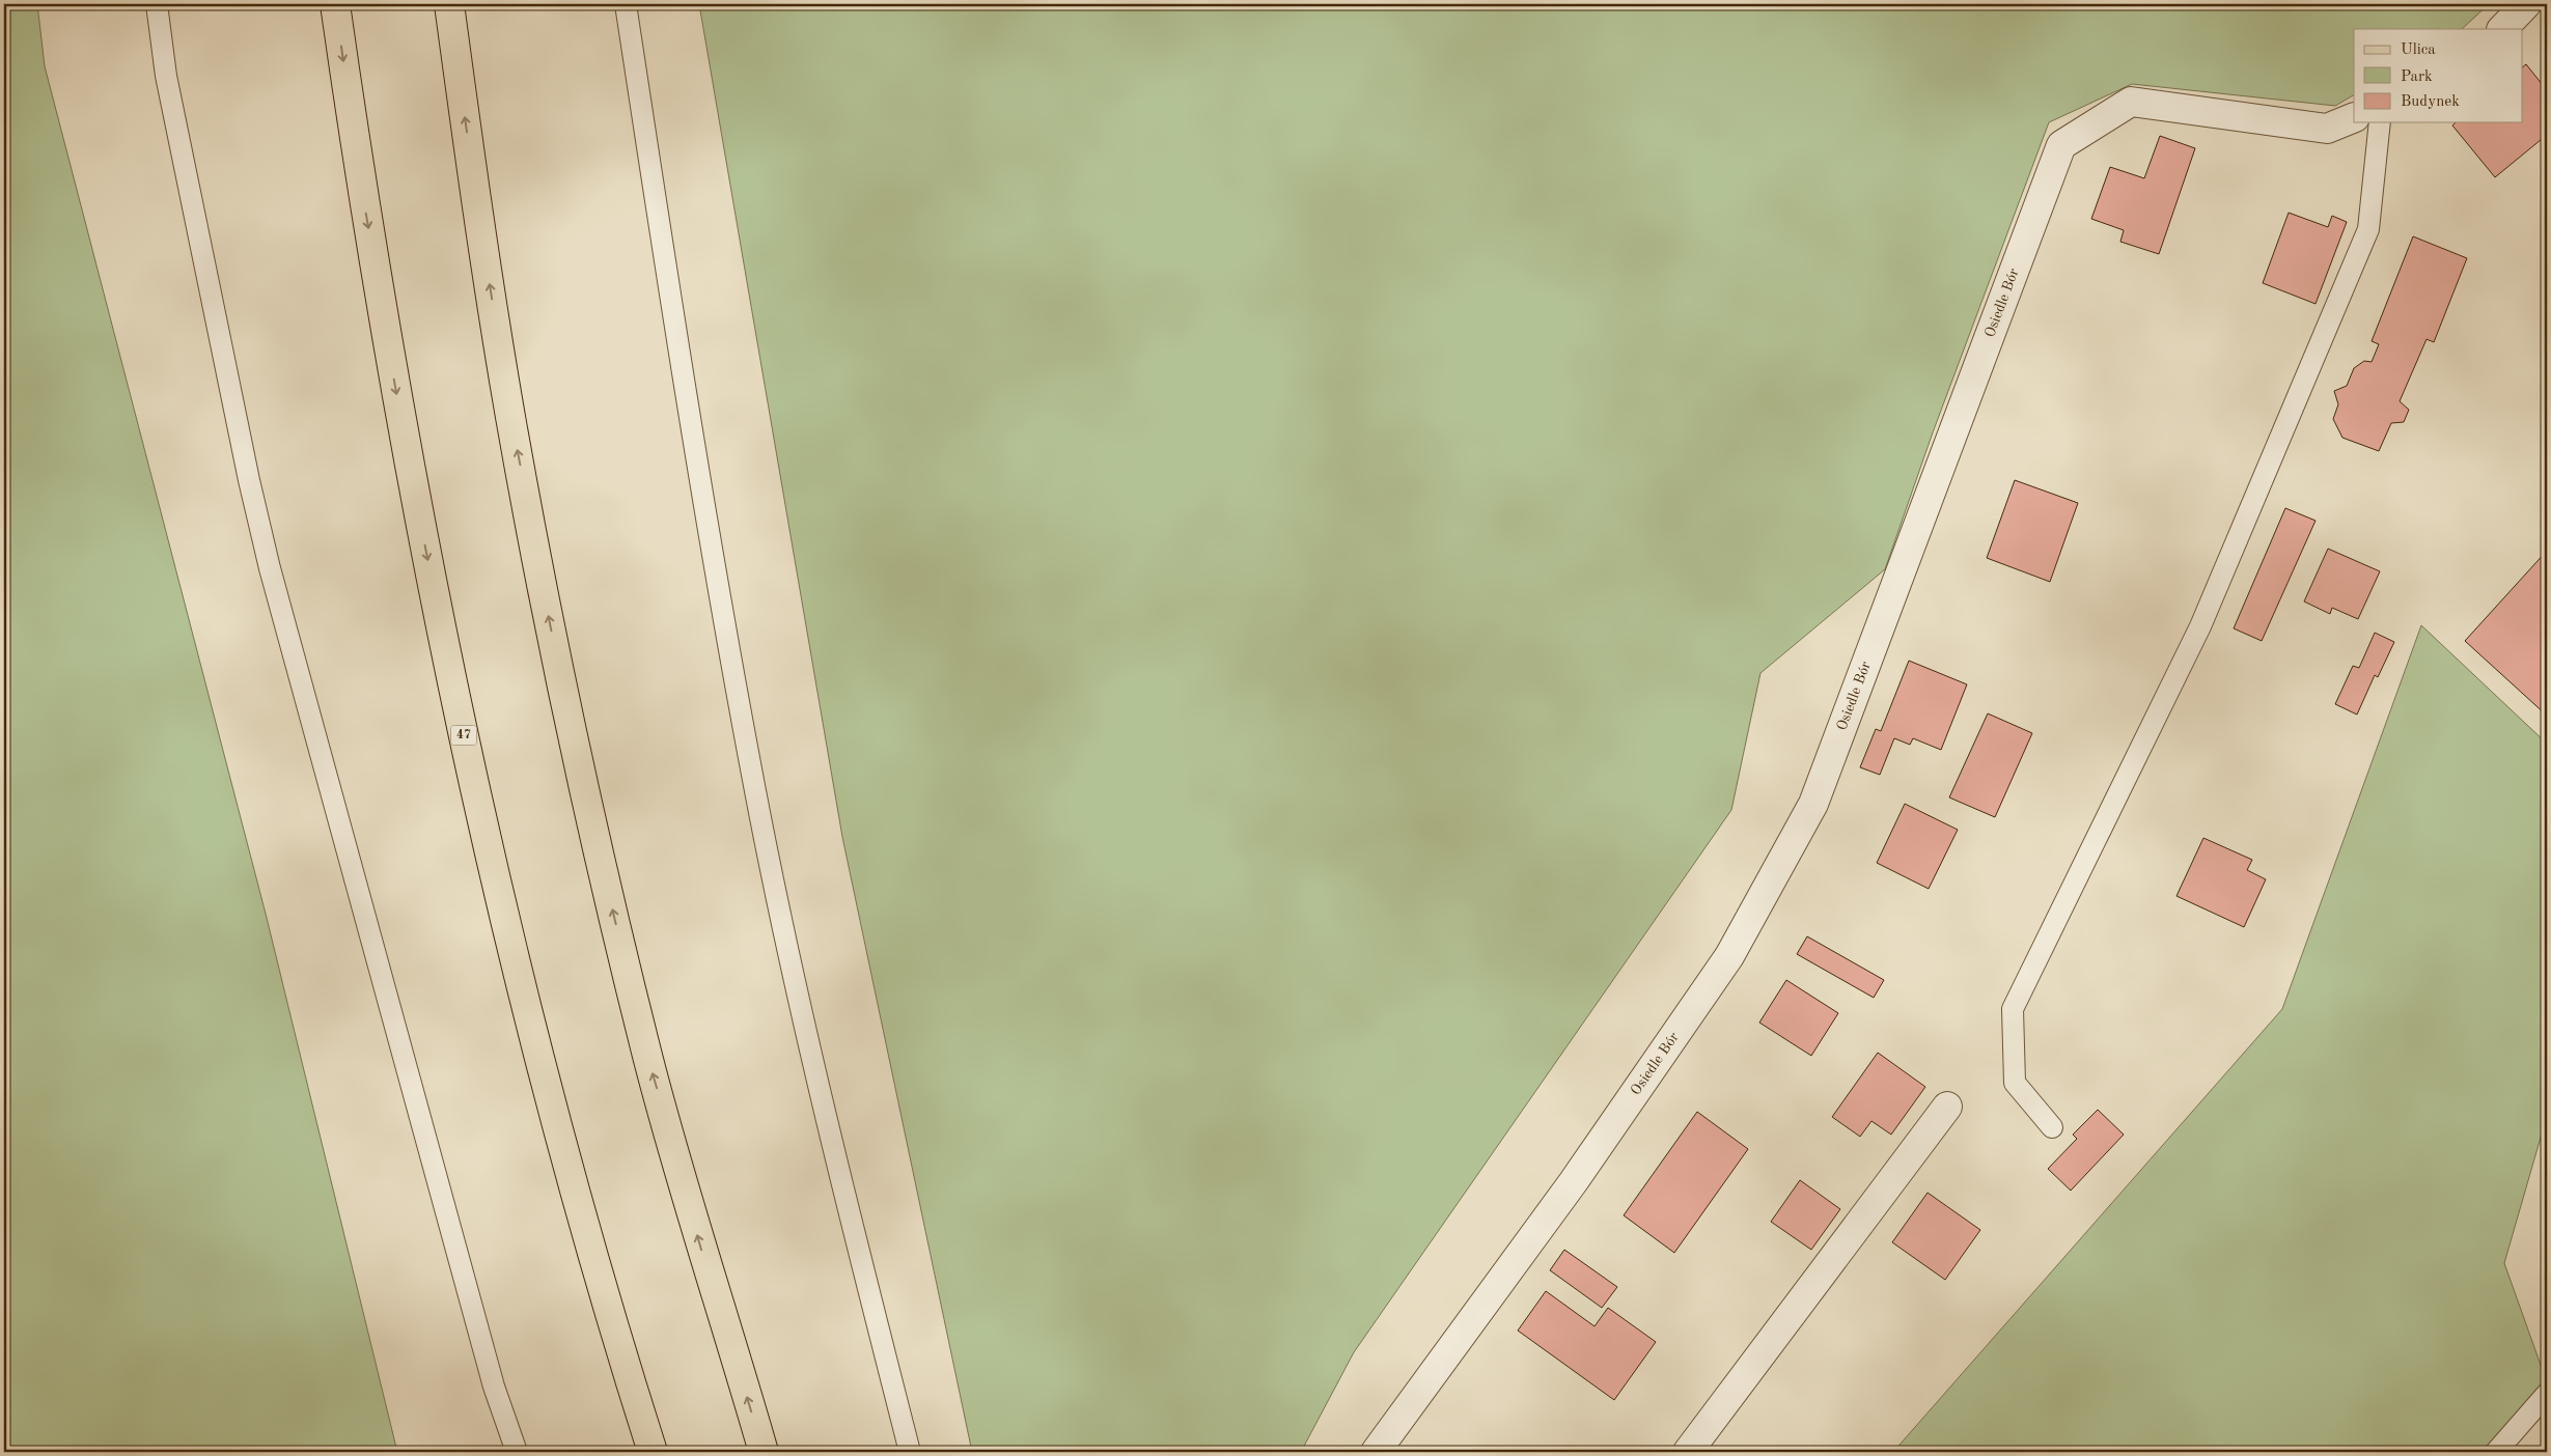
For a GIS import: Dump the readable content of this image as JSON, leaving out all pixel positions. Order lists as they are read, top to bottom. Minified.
{"streets":{"main road":["47"],"street":["Osiedle Bór"]},"legend":["Ulica","Park","Budynek"]}
